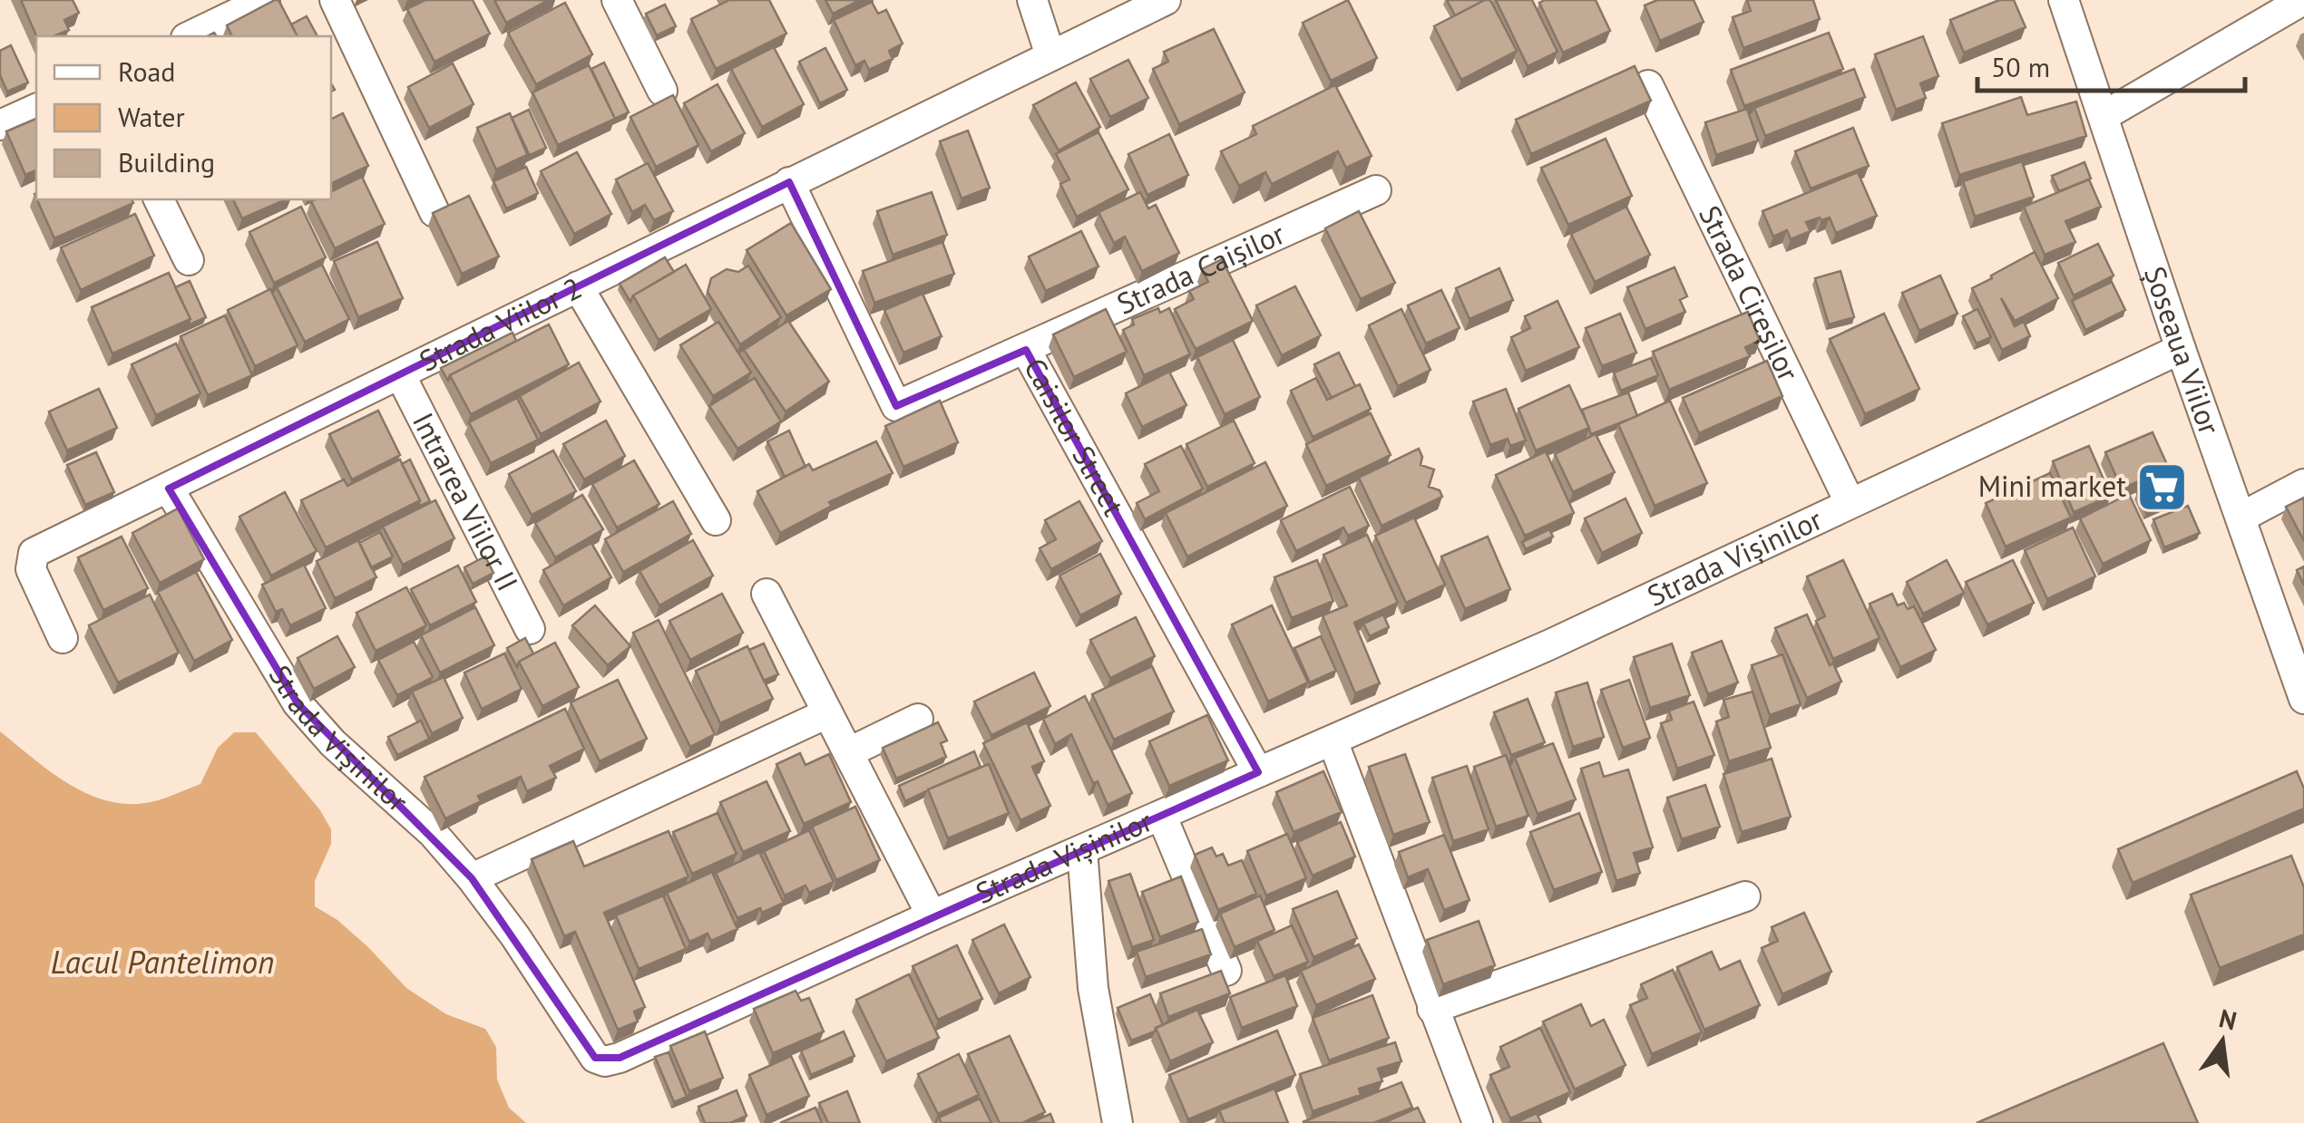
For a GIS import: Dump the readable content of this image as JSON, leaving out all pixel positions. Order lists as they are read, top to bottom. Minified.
{"streets":{"street":["Strada Caișilor","Strada Cireșilor","Strada Viilor 2","Șoseaua Viilor","Caisilor Street","Intrarea Viilor II","Strada Vișinilor"]},"crossings":[["Strada Caișilor","Caisilor Street"],["Strada Cireșilor","Strada Vișinilor"],["Strada Viilor 2","Caisilor Street"],["Strada Viilor 2","Intrarea Viilor II"],["Strada Viilor 2","Strada Vișinilor"],["Șoseaua Viilor","Strada Vișinilor"],["Caisilor Street","Strada Vișinilor"]],"water":["Lacul Pantelimon"],"places":{"supermarket":["Mini market"]},"legend":["Road","Water","Building"],"scale_bar":"50 m","north":"top"}
